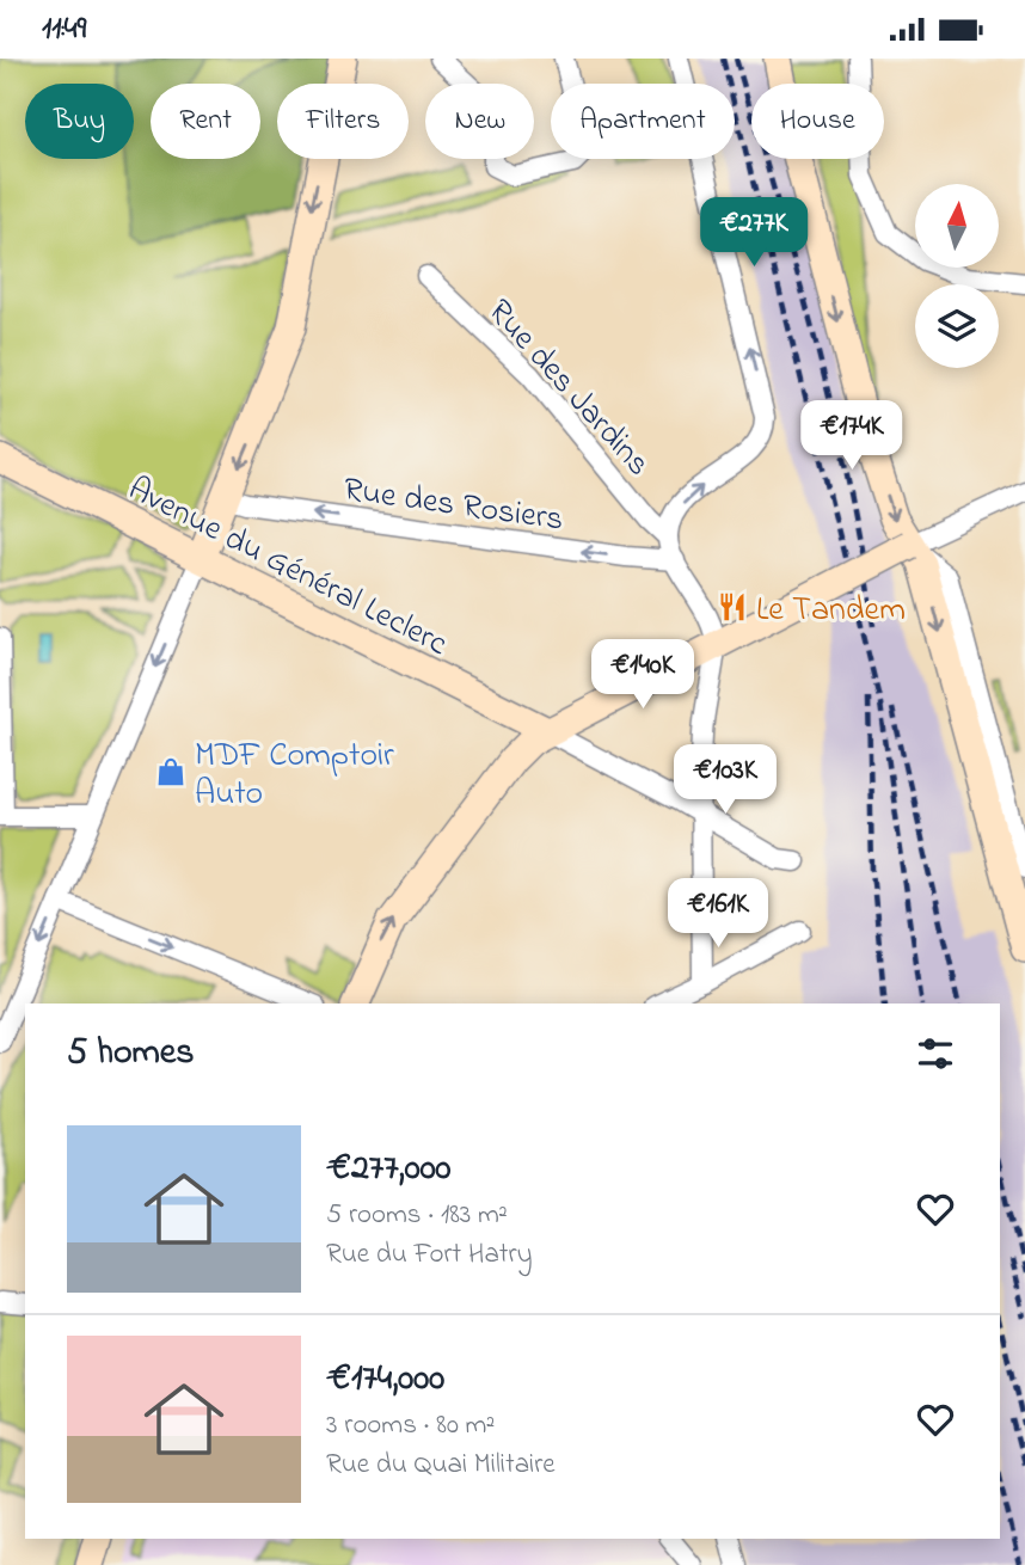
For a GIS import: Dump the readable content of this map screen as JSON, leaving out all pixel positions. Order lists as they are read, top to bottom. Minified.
{"streets":{"street":["Rue des Jardins","Rue des Rosiers","Avenue du Général Leclerc"]},"one_way":["Rue des Rosiers"],"places":{"restaurant":["Le Tandem"],"shop":["MDF Comptoir Auto"]},"north":"top","page":{"status":"11:49","chip":["Buy","Rent","Filters","New","Apartment","House"],"price":["€277K","€174K","€140K","€103K","€161K"],"heading":"5 homes","list":[{"name":"€277,000","note":"5 rooms · 183 m² · Rue du Fort Hatry"},{"name":"€174,000","note":"3 rooms · 80 m² · Rue du Quai Militaire"}]}}
